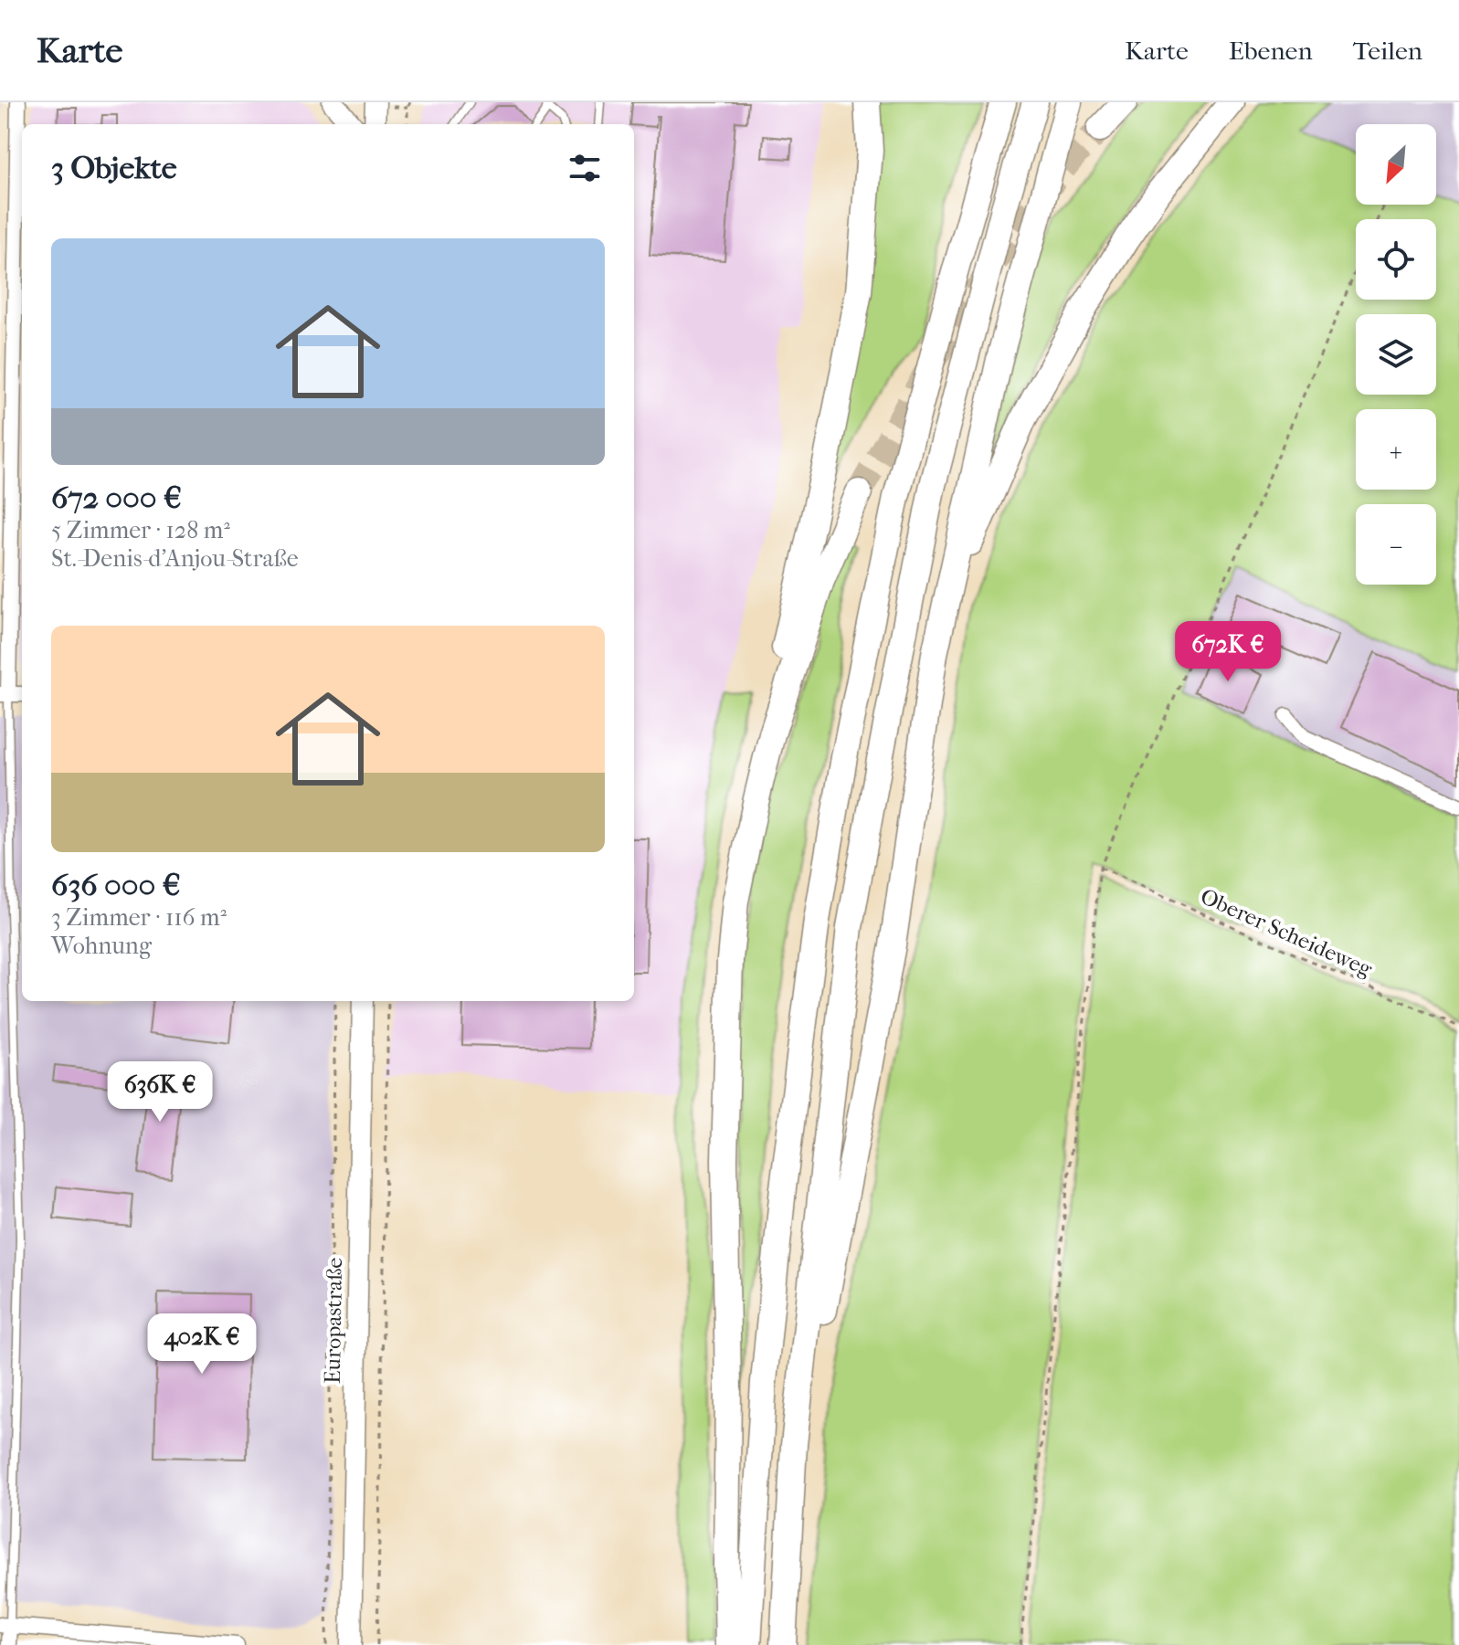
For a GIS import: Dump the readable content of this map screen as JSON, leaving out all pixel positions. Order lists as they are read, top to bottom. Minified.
{"streets":{"main road":["Europastraße"],"path":["Oberer Scheideweg"]},"north":"bottom left","page":{"header":"Karte","nav":["Karte","Ebenen","Teilen"],"map_buttons":["+","−"],"heading":"3 Objekte","list":[{"name":"672 000 €","note":"5 Zimmer · 128 m² · St.-Denis-d'Anjou-Straße"},{"name":"636 000 €","note":"3 Zimmer · 116 m² · Wohnung"}],"price":["672K €","636K €","402K €"]}}
